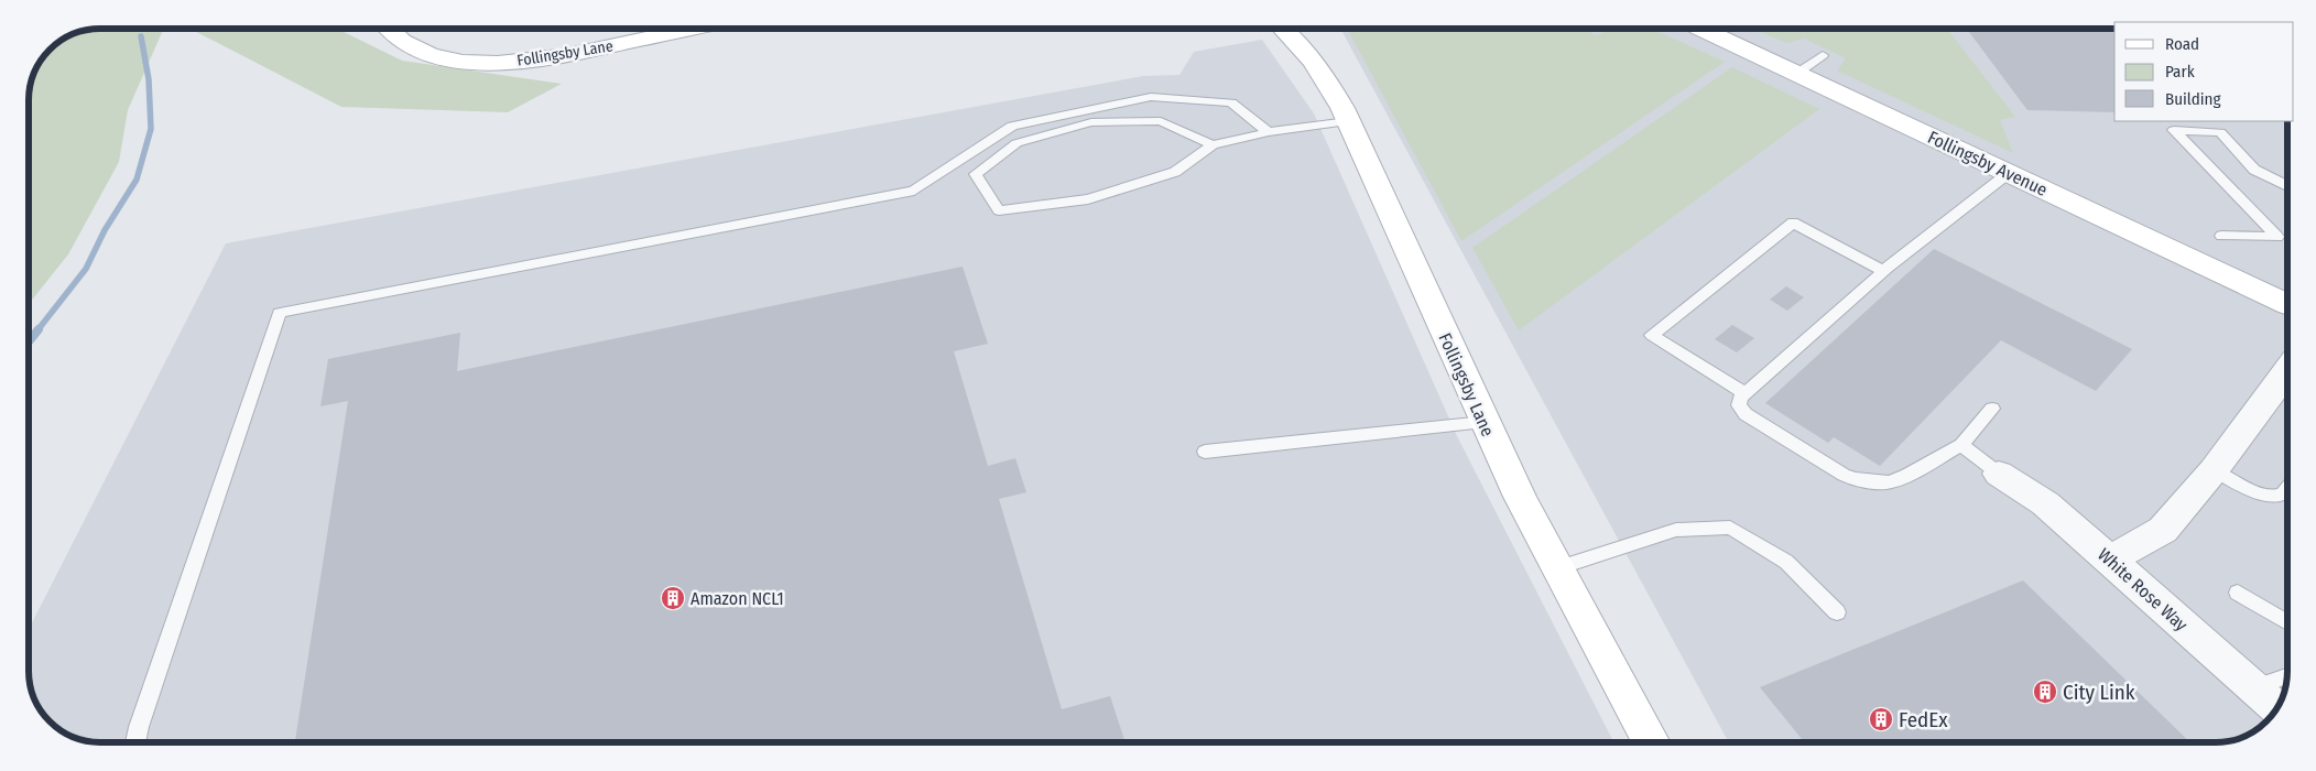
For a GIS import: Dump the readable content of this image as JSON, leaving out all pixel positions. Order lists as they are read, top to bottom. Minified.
{"streets":{"street":["Follingsby Lane","Follingsby Avenue","White Rose Way"]},"places":{"building":["Amazon NCL1","City Link","FedEx"]},"legend":["Road","Park","Building"]}
